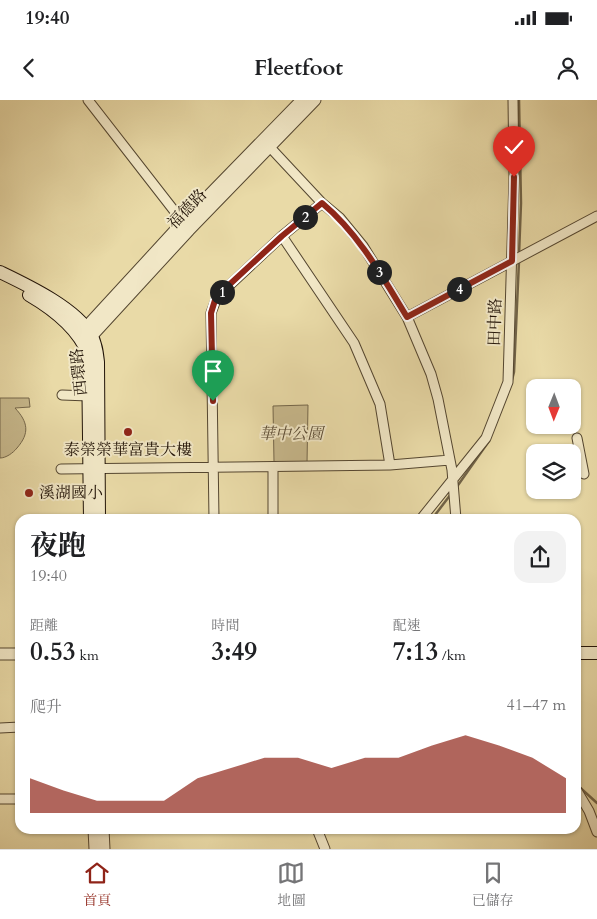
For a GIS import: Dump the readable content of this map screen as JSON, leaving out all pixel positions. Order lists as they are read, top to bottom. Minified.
{"streets":{"main road":["西環路"],"street":["福德路","田中路"]},"crossings":[["福德路","西環路"]],"parks":["華中公園"],"places":["泰榮榮華富貴大樓","溪湖國小"],"north":"bottom","page":{"status":"19:40","header":"Fleetfoot","pins":["2","3","4","1"],"heading":["夜跑","19:40"],"stats":[["距離","0.53 km"],["時間","3:49"],["配速","7:13 /km"]],"chart":["爬升","41–47 m"],"tabs":["首頁","地圖","已儲存"]}}
